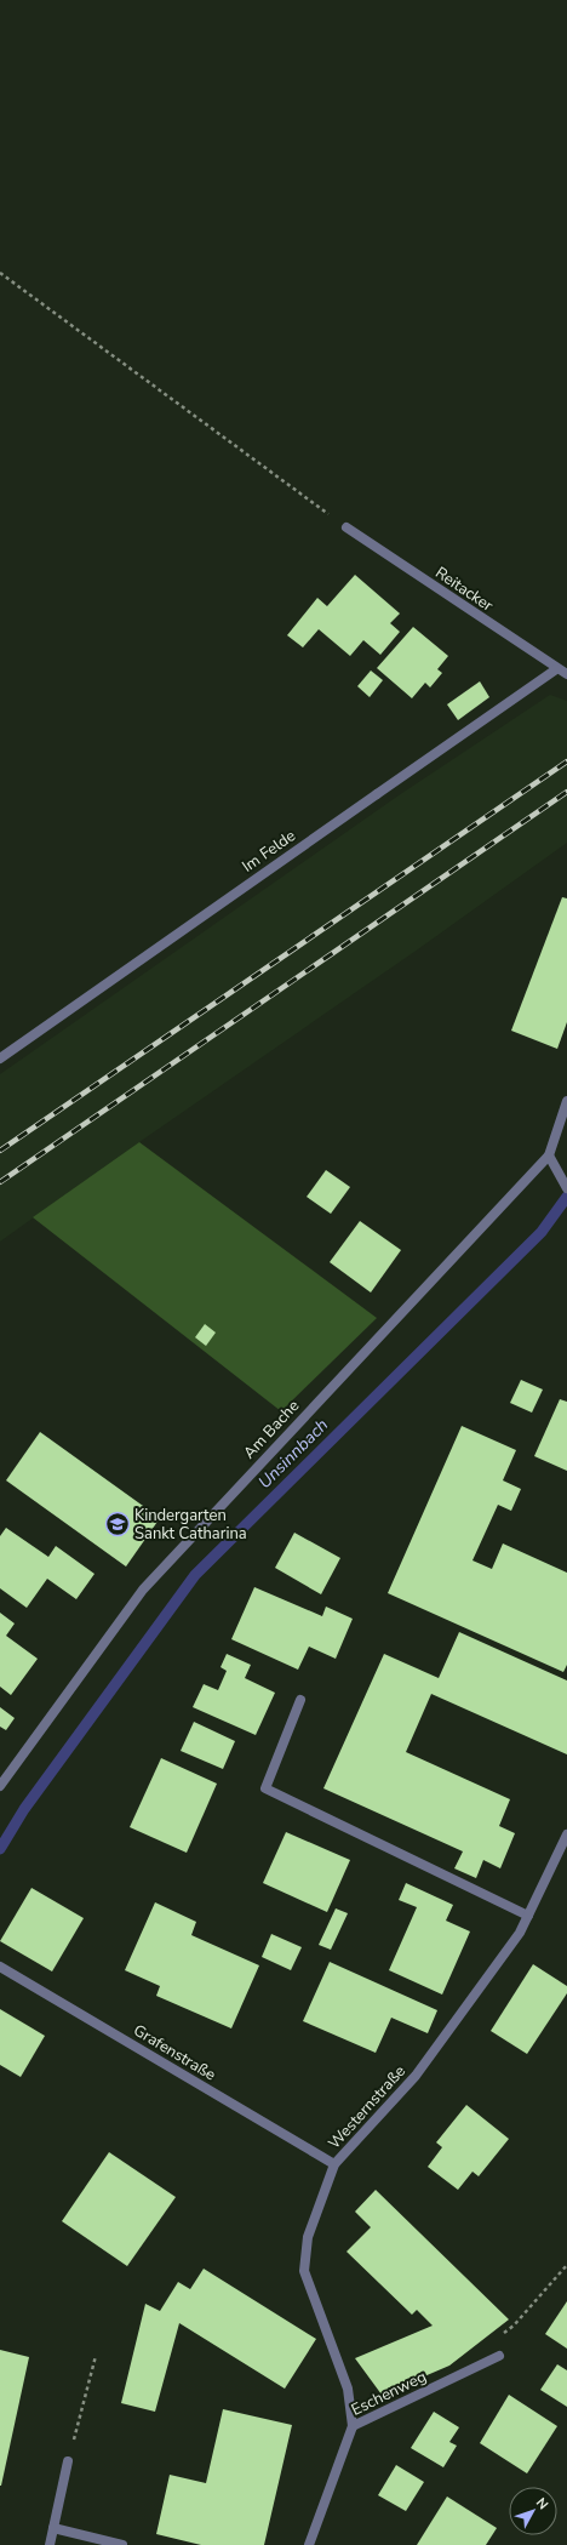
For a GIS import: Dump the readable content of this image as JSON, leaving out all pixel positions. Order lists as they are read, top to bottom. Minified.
{"streets":{"street":["Reitacker","Im Felde","Am Bache","Grafenstraße","Westernstraße","Eschenweg"]},"crossings":[["Reitacker","Im Felde"],["Grafenstraße","Westernstraße"],["Westernstraße","Eschenweg"]],"water":["Unsinnbach"],"places":{"school or university":["Kindergarten Sankt Catharina"]},"north":"top right"}
